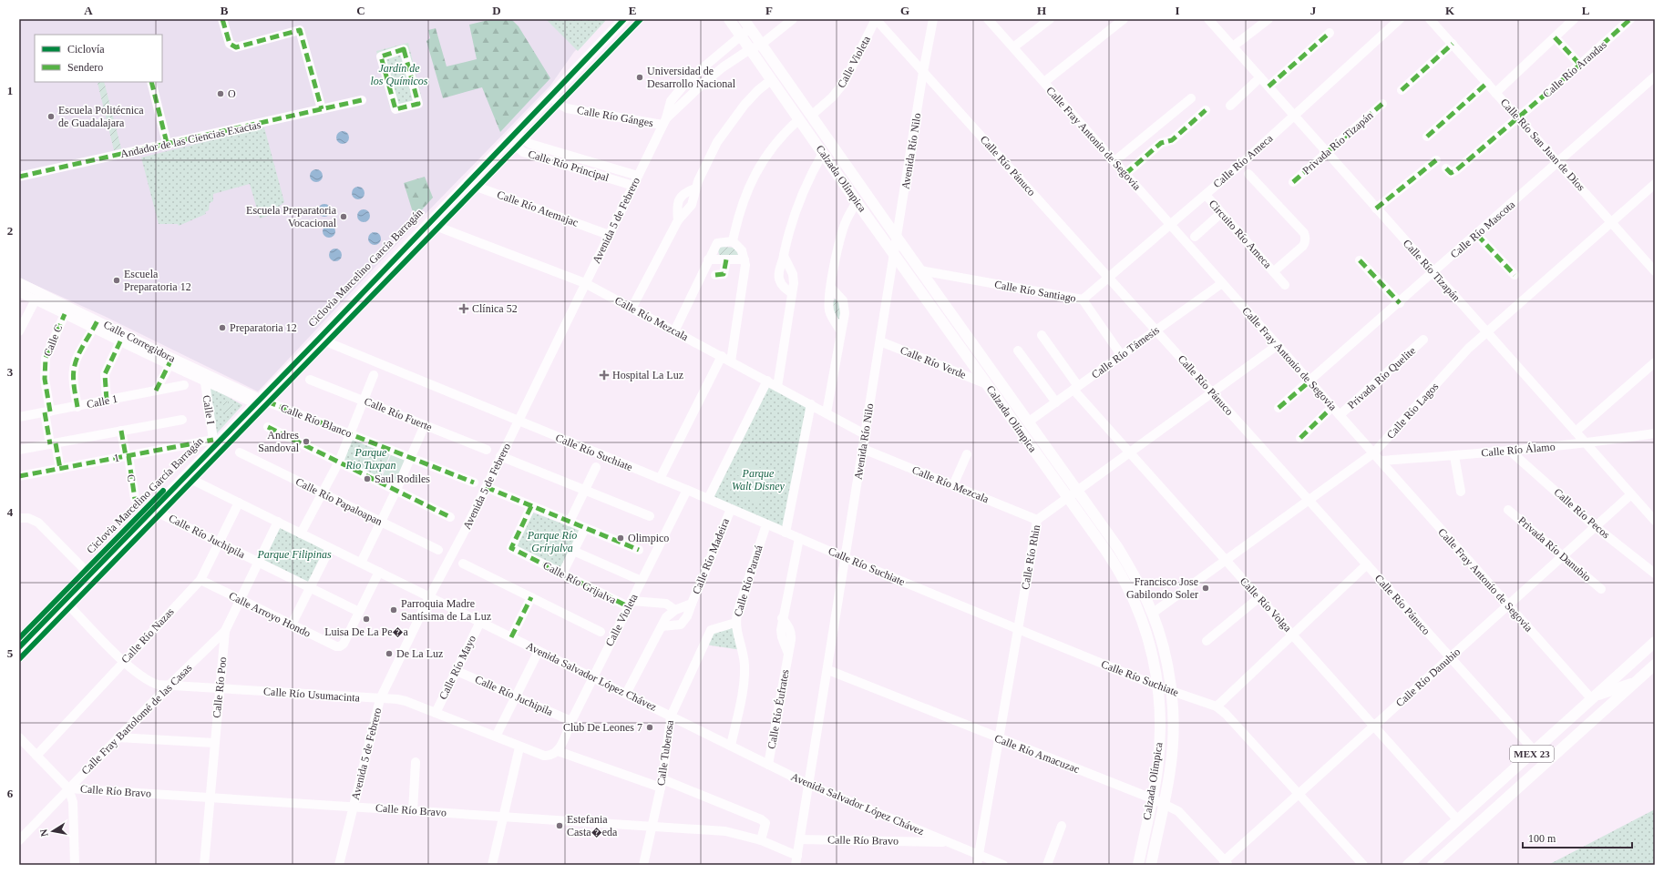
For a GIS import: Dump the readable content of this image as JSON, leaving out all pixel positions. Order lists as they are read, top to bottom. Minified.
{"streets":{"main road":["Calzada Olímpica","MEX 23"],"street":["Calle Violeta","Calle Río Arandas","Calle Río Gánges","Calle Fray Antonio de Segovia","Andador de las Ciencias Exactas","Privada Río Tizapán","Calle Río San Juan de Dios","Avenida Río Nilo","Calle Río Ameca","Calle Río Principal","Calle Río Pánuco","Calle Río Atemajac","Avenida 5 de Febrero","Calle Río Mascota","Circuito Río Ameca","Calle Río Tizapán","Calle Río Santiago","Calle Río Mezcala","Calle C","Calle Corregidora","Calle Río Támesis","Calle Río Verde","Privada Río Quelite","Calle 1","Calle I","Calle Río Lagos","Calle Río Fuerte","Calle Río Blanco","Calle Río Álamo","Calle Río Suchiate","1","C","Calle Río Papaloapan","Calle Río Pecos","Calle Río Juchipila","Privada Río Danubio","Calle Río Madeira","Calle Río Rhin","Calle Río Paraná","Calle Río Grijalva","Calle Río Volga","Calle Arroyo Hondo","Calle Río Nazas","Calle Río Mayo","Avenida Salvador López Chávez","Calle Río Danubio","Calle Río Poo","Calle Río Usumacinta","Calle Río Éufrates","Calle Fray Bartolomé de las Casas","Calle Tuberosa","Calle Río Amacuzac","Calle Río Bravo"],"cycle path":["Ciclovia Marcelino García Barragán"]},"crossings":[["Calle Violeta","Calle Río Pánuco"],["Calle Violeta","Calzada Olímpica"],["Calle Violeta","Calle Río Suchiate"],["Calle Violeta","Calle Río Juchipila"],["Calle Violeta","Calle Río Grijalva"],["Calle Violeta","Avenida Salvador López Chávez"],["Calle Violeta","Calle Río Usumacinta"],["Calle Río Arandas","Calle Río San Juan de Dios"],["Calle Río Gánges","Avenida 5 de Febrero"],["Calle Fray Antonio de Segovia","Calle Río Ameca"],["Calle Fray Antonio de Segovia","Calle Río Mascota"],["Calle Fray Antonio de Segovia","Calle Río Támesis"],["Calle Fray Antonio de Segovia","Privada Río Quelite"],["Calle Fray Antonio de Segovia","Calle Río Lagos"],["Calle Fray Antonio de Segovia","Calle Río Álamo"],["Calle Fray Antonio de Segovia","Calle Río Rhin"],["Calle Fray Antonio de Segovia","Calle Río Danubio"],["Calle Fray Antonio de Segovia","MEX 23"],["Privada Río Tizapán","Calle Río Tizapán"],["Calle Río San Juan de Dios","Calle Río Mascota"],["Calle Río San Juan de Dios","Calle Río Lagos"],["Avenida Río Nilo","Calle Río Pánuco"],["Avenida Río Nilo","Calzada Olímpica"],["Avenida Río Nilo","Calle Río Mezcala"],["Avenida Río Nilo","Calle Río Verde"],["Avenida Río Nilo","Calle Río Suchiate"],["Avenida Río Nilo","Avenida Salvador López Chávez"],["Avenida Río Nilo","Calle Río Amacuzac"],["Avenida Río Nilo","Calle Río Bravo"],["Calle Río Ameca","Calle Río Pánuco"],["Calle Río Ameca","Circuito Río Ameca"],["Calle Río Ameca","Calle Río Tizapán"],["Calle Río Ameca","Calle Río Santiago"],["Calle Río Principal","Avenida 5 de Febrero"],["Calle Río Pánuco","Calle Río Támesis"],["Calle Río Pánuco","Calle Río Lagos"],["Calle Río Pánuco","Calle Río Rhin"],["Calle Río Pánuco","Calle Río Danubio"],["Calle Río Pánuco","MEX 23"],["Calzada Olímpica","Avenida 5 de Febrero"],["Calzada Olímpica","Calle Río Santiago"],["Calzada Olímpica","Calle Río Támesis"],["Calzada Olímpica","Calle Río Verde"],["Calzada Olímpica","Calle Río Lagos"],["Calzada Olímpica","Calle Río Suchiate"],["Calzada Olímpica","Calle Río Rhin"],["Calzada Olímpica","Calle Río Amacuzac"],["Calle Río Atemajac","Avenida 5 de Febrero"],["Avenida 5 de Febrero","Calle Río Mezcala"],["Avenida 5 de Febrero","Calle Río Suchiate"],["Avenida 5 de Febrero","Avenida Salvador López Chávez"],["Avenida 5 de Febrero","Calle Río Usumacinta"],["Avenida 5 de Febrero","Calle Río Bravo"],["Calle Río Mascota","Calle Río Tizapán"],["Calle Río Tizapán","Calle Río Lagos"],["Calle Río Tizapán","Calle Río Álamo"],["Calle Río Tizapán","Calle Río Danubio"],["Calle Río Santiago","Calle Río Támesis"],["Calle Río Mezcala","Calle Río Rhin"],["Calle C","Calle Corregidora"],["Calle C","Calle 1"],["Calle C","1"],["Calle Corregidora","Calle I"],["Calle Corregidora","Calle Río Blanco"],["Calle Río Támesis","Calle Río Volga"],["Calle I","1"],["Calle Río Lagos","Calle Río Volga"],["Calle Río Álamo","Calle Río Pecos"],["Calle Río Suchiate","Calle Río Madeira"],["Calle Río Suchiate","Calle Río Rhin"],["Calle Río Suchiate","Calle Río Paraná"],["Calle Río Suchiate","Calle Río Danubio"],["Calle Río Suchiate","Calle Río Éufrates"],["1","C"],["Calle Río Pecos","Calle Río Danubio"],["Calle Río Juchipila","Calle Arroyo Hondo"],["Calle Río Juchipila","Calle Río Nazas"],["Calle Río Juchipila","Calle Río Mayo"],["Calle Río Juchipila","Calle Río Poo"],["Privada Río Danubio","Calle Río Danubio"],["Calle Río Madeira","Avenida Salvador López Chávez"],["Calle Río Rhin","Calle Río Volga"],["Calle Río Rhin","Avenida Salvador López Chávez"],["Calle Río Rhin","Calle Río Amacuzac"],["Calle Río Paraná","Avenida Salvador López Chávez"],["Calle Río Paraná","Calle Tuberosa"],["Calle Río Volga","Calle Río Danubio"],["Calle Río Volga","MEX 23"],["Calle Arroyo Hondo","Calle Río Nazas"],["Calle Arroyo Hondo","Calle Río Poo"],["Calle Río Nazas","Avenida Salvador López Chávez"],["Calle Río Nazas","Calle Río Usumacinta"],["Calle Río Nazas","Calle Río Bravo"],["Calle Río Mayo","Avenida Salvador López Chávez"],["Calle Río Mayo","Calle Río Usumacinta"],["Avenida Salvador López Chávez","Calle Río Poo"],["Avenida Salvador López Chávez","Calle Río Éufrates"],["Avenida Salvador López Chávez","Calle Tuberosa"],["Avenida Salvador López Chávez","Calle Río Bravo"],["Calle Río Danubio","Calle Río Amacuzac"],["Calle Río Poo","Calle Río Usumacinta"],["Calle Río Poo","Calle Fray Bartolomé de las Casas"],["Calle Río Poo","Calle Río Bravo"],["Calle Río Usumacinta","Calle Fray Bartolomé de las Casas"],["Calle Fray Bartolomé de las Casas","Calle Río Bravo"],["Calle Tuberosa","Calle Río Bravo"]],"parks":["Jardín de los Químicos","Parque Rio Tuxpan","Parque Walt Disney","Parque Río Grírjalva","Parque Filipinas"],"places":{"other":["Universidad de Desarrollo Nacional","O","Escuela Politécnica de Guadalajara","Escuela Preparatoria Vocacional","Escuela Preparatoria 12","Preparatoria 12","Andres Sandoval","Saul Rodiles","Olimpico","Francisco Jose Gabilondo Soler","Parroquia Madre Santísima de La Luz","Luisa De La Pe�a","De La Luz","Club De Leones 7","Estefania Casta�eda"],"health":["Clínica 52","Hospital La Luz"]},"legend":["Ciclovía","Sendero"],"scale_bar":"100 m","north":"left","grid":{"columns":["A","B","C","D","E","F","G","H","I","J","K","L"],"rows":["1","2","3","4","5","6"]}}
